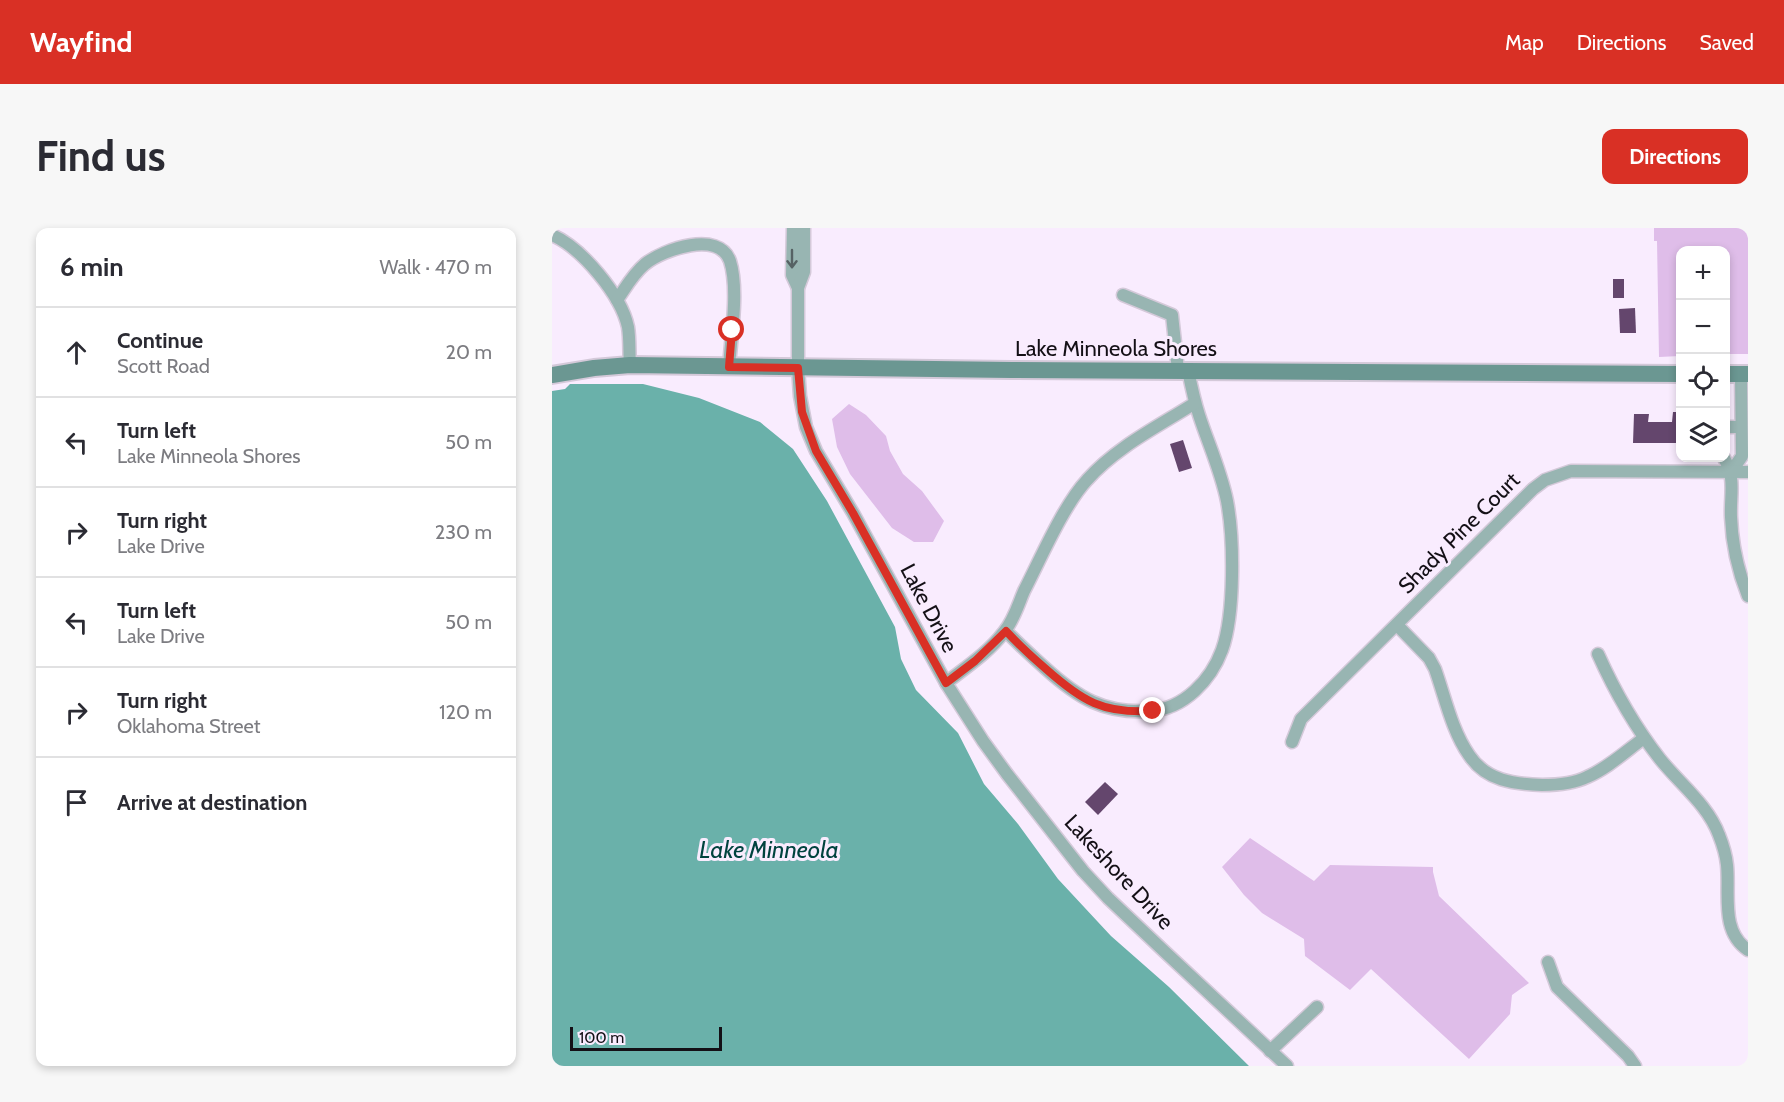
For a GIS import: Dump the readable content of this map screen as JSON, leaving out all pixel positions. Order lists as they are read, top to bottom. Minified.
{"streets":{"main road":["Lake Minneola Shores"],"street":["Shady Pine Court","Lake Drive","Lakeshore Drive"]},"crossings":[["Lake Minneola Shores","Lake Drive"],["Lake Drive","Lakeshore Drive"]],"water":["Lake Minneola"],"scale_bar":"100 m","page":{"header":"Wayfind","nav":["Map","Directions","Saved"],"buttons":"Directions","title":"Find us","heading":["6 min","Walk · 470 m"],"map_buttons":["+","−"],"list":[["Continue","Scott Road","20 m"],["Turn left","Lake Minneola Shores","50 m"],["Turn right","Lake Drive","230 m"],["Turn left","Lake Drive","50 m"],["Turn right","Oklahoma Street","120 m"],"Arrive at destination"],"scale":"100 m"}}
